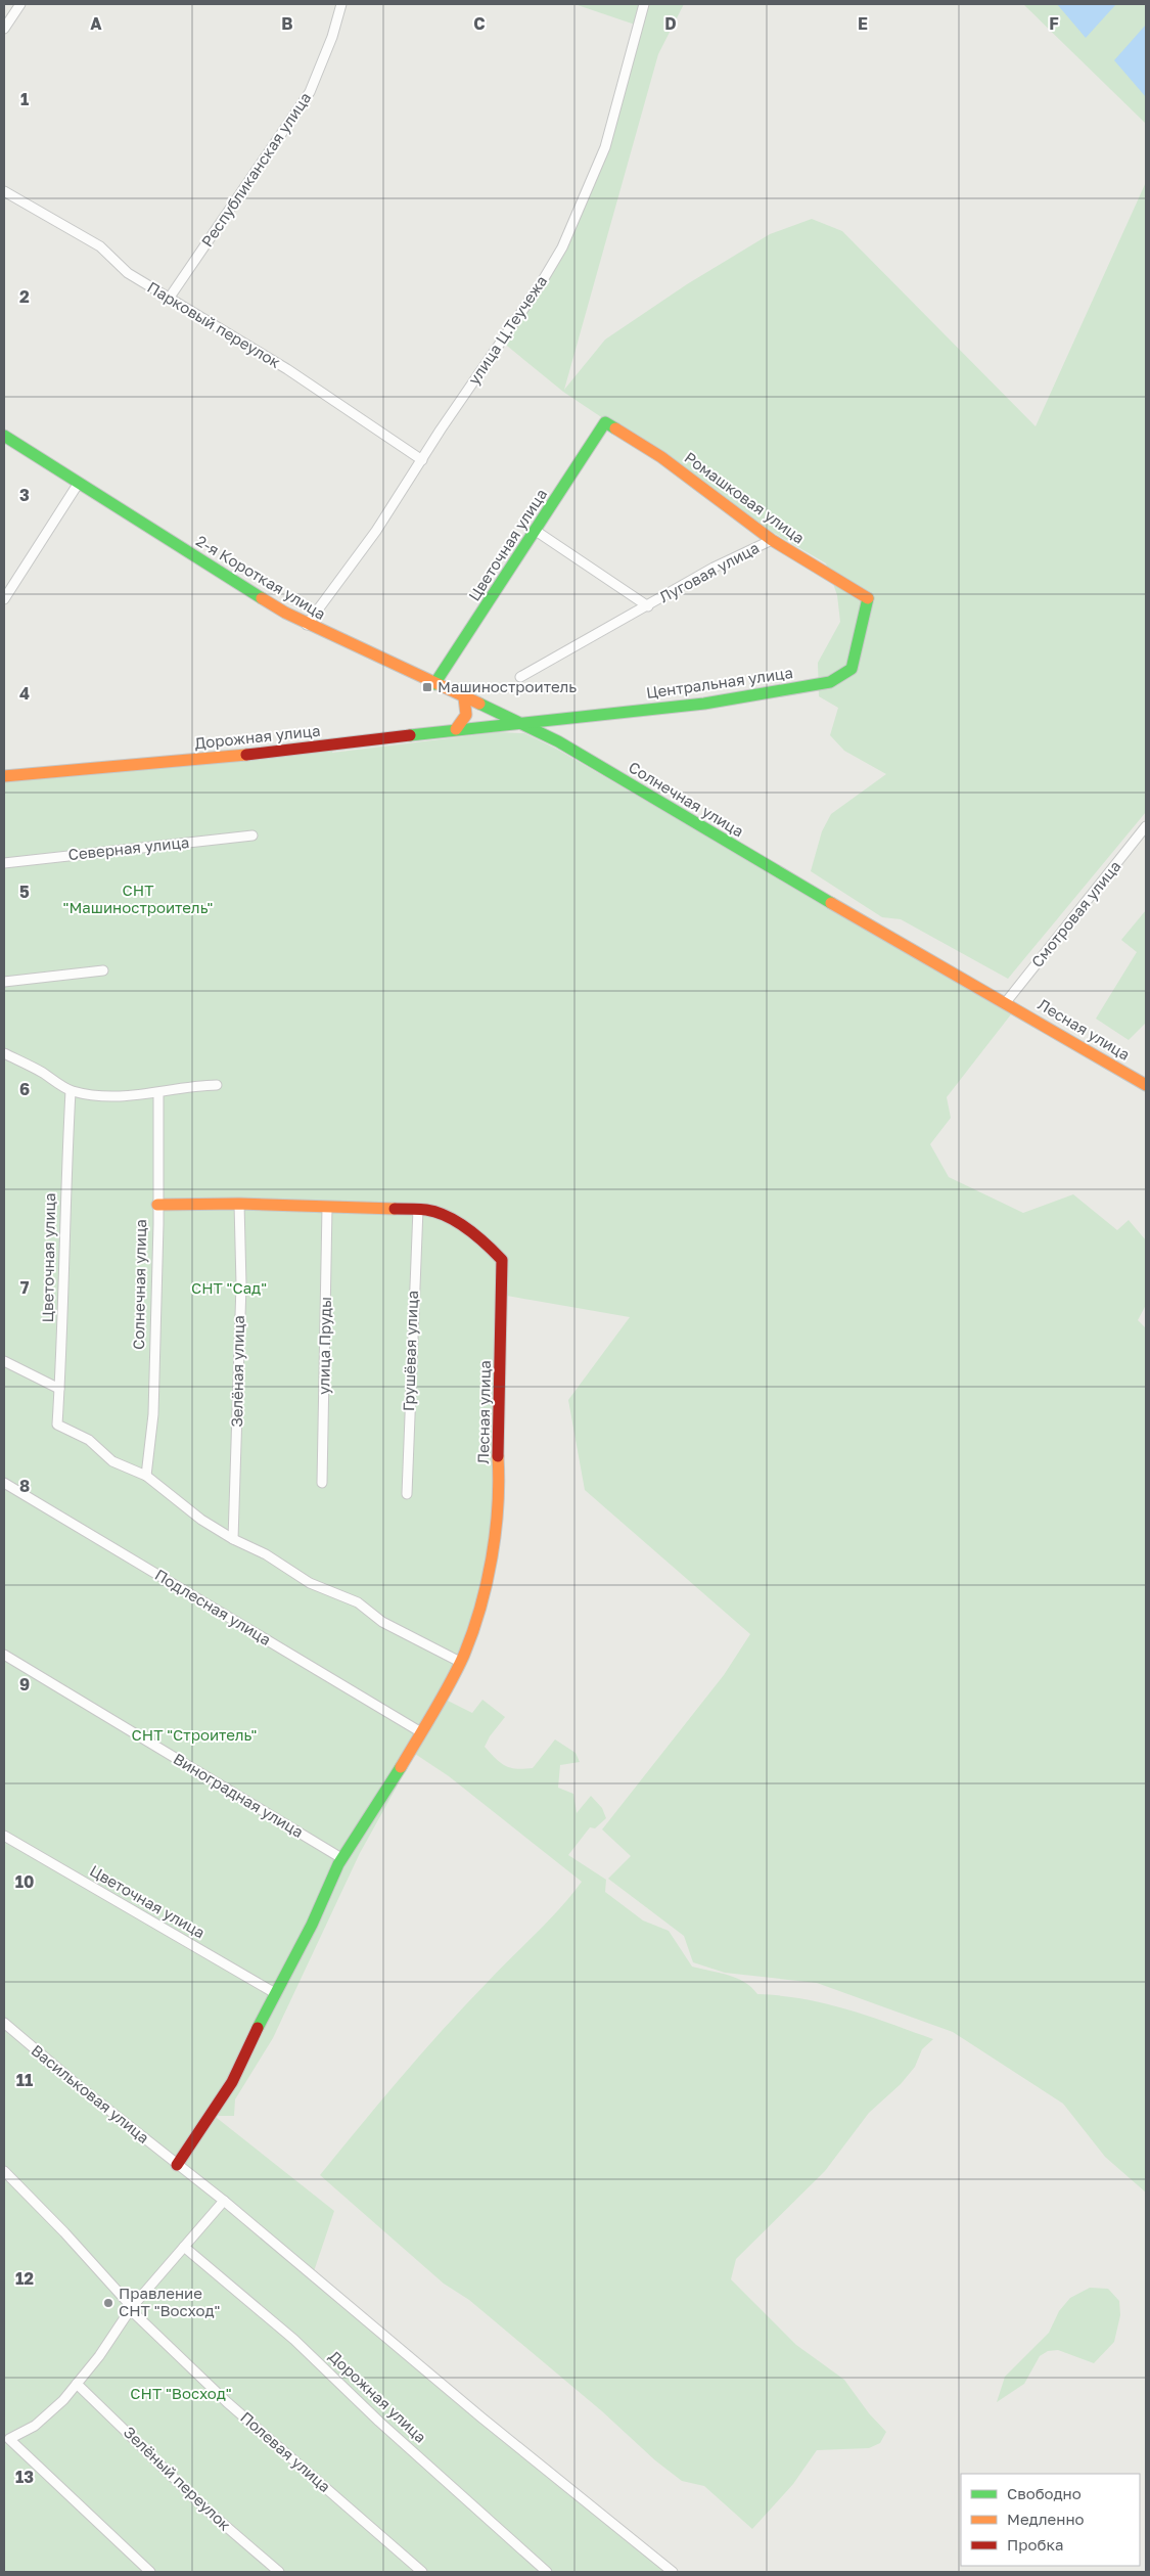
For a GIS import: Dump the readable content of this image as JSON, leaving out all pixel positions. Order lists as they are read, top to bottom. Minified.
{"streets":{"street":["Республиканская улица","Парковый переулок","улица Ц.Теучежа","Ромашковая улица","Цветочная улица","Луговая улица","2-я Короткая улица","Центральная улица","Дорожная улица","Солнечная улица","Северная улица","Смотровая улица","Лесная улица","улица Пруды","Грушёвая улица","Зелёная улица","Подлесная улица","Виноградная улица","Васильковая улица","Полевая улица","Зелёный переулок"]},"crossings":[["Республиканская улица","Парковый переулок"],["Парковый переулок","улица Ц.Теучежа"],["улица Ц.Теучежа","2-я Короткая улица"],["Ромашковая улица","Цветочная улица"],["Ромашковая улица","Луговая улица"],["Ромашковая улица","Центральная улица"],["Цветочная улица","2-я Короткая улица"],["Цветочная улица","Солнечная улица"],["2-я Короткая улица","Центральная улица"],["2-я Короткая улица","Дорожная улица"],["2-я Короткая улица","Солнечная улица"],["Центральная улица","Дорожная улица"],["Центральная улица","Солнечная улица"],["Дорожная улица","Солнечная улица"],["Солнечная улица","Смотровая улица"],["Солнечная улица","Лесная улица"],["Смотровая улица","Лесная улица"],["Лесная улица","Грушёвая улица"]],"parks":["СНТ \"Машиностроитель\"","СНТ \"Сад\"","СНТ \"Строитель\"","СНТ \"Восход\""],"places":{"transit":["Машиностроитель"],"other":["Правление СНТ \"Восход\""]},"legend":["Свободно","Медленно","Пробка"],"grid":{"columns":["A","B","C","D","E","F"],"rows":["1","2","3","4","5","6","7","8","9","10","11","12","13"]}}
